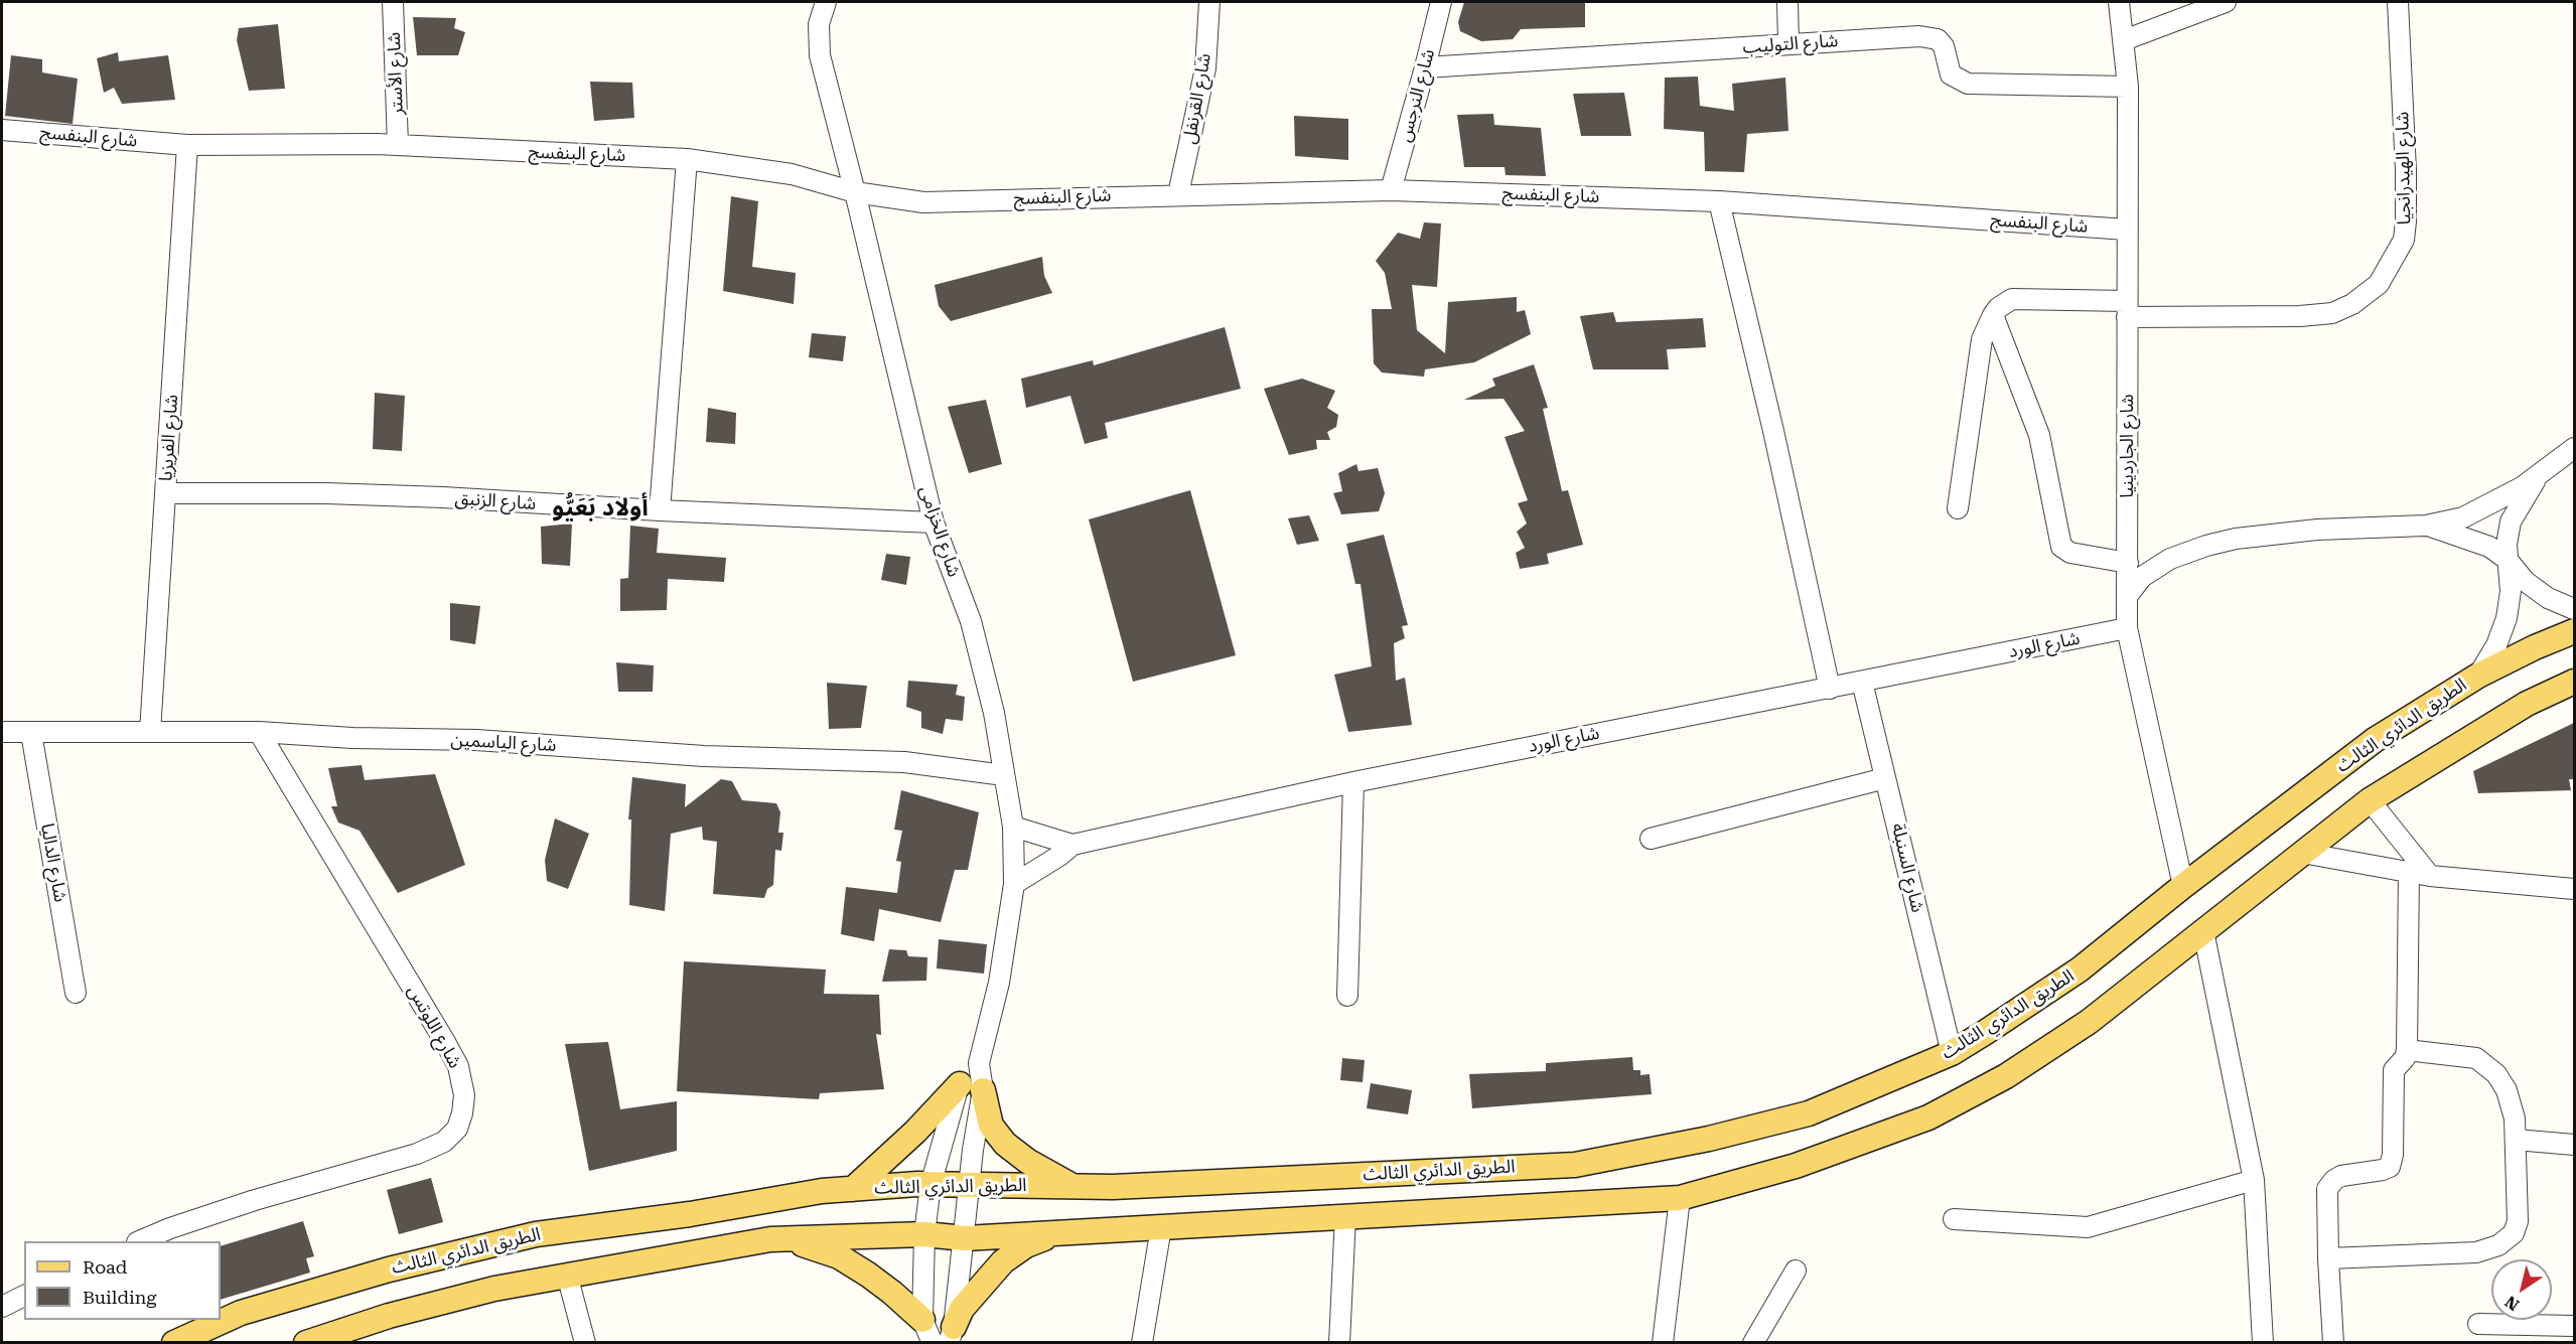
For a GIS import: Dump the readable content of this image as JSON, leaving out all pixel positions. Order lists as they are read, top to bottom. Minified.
{"streets":{"main road":["الطريق الدائري الثالث"],"street":["شارع التوليب","شارع الأستر","شارع النرجس","شارع القرنفل","شارع البنفسج","شارع الهيدرانجيا","شارع الفريزيا","شارع الجاردينيا","شارع الزنبق","شارع الخزامى","شارع الورد","شارع الياسمين","شارع الداليا","شارع السنبلة","شارع اللوتس"]},"crossings":[["شارع التوليب","شارع النرجس"],["شارع التوليب","شارع الجاردينيا"],["شارع الأستر","شارع البنفسج"],["شارع النرجس","شارع البنفسج"],["شارع القرنفل","شارع البنفسج"],["شارع البنفسج","شارع الفريزيا"],["شارع البنفسج","شارع الجاردينيا"],["شارع البنفسج","شارع الخزامى"],["شارع الهيدرانجيا","شارع الجاردينيا"],["شارع الفريزيا","شارع الزنبق"],["شارع الفريزيا","شارع الياسمين"],["شارع الجاردينيا","شارع الورد"],["شارع الجاردينيا","الطريق الدائري الثالث"],["شارع الزنبق","شارع الخزامى"],["شارع الخزامى","شارع الورد"],["شارع الخزامى","شارع الياسمين"],["شارع الورد","شارع السنبلة"],["الطريق الدائري الثالث","شارع السنبلة"],["شارع الياسمين","شارع الداليا"],["شارع الياسمين","شارع اللوتس"]],"districts":["أولاد بَعَيُّو"],"legend":["Road","Building"],"north":"bottom left"}
